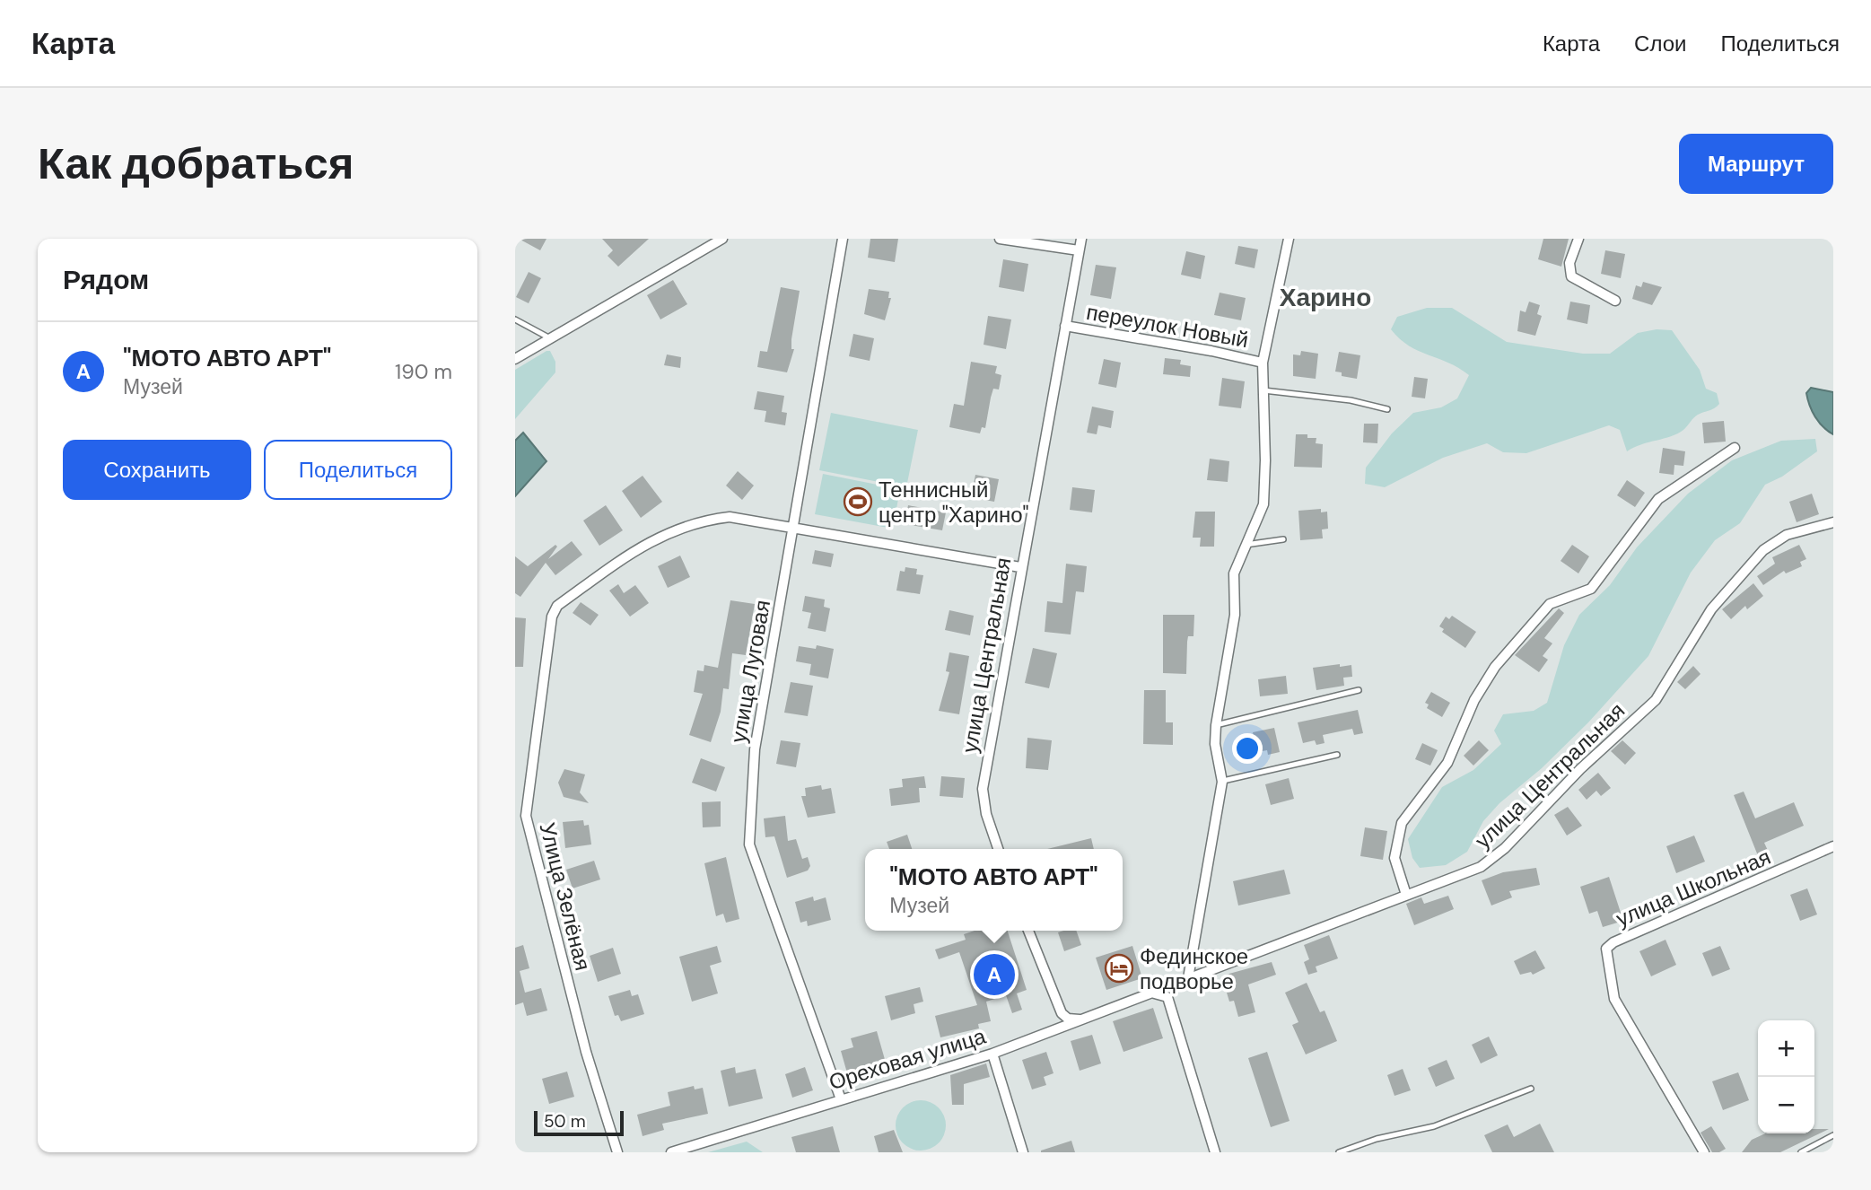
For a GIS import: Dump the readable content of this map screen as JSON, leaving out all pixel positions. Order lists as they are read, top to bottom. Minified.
{"streets":{"street":["переулок Новый","улица Центральная","улица Луговая","улица Школьная","Улица Зелёная","Ореховая улица"]},"crossings":[["переулок Новый","улица Центральная"],["улица Центральная","Улица Зелёная"],["улица Центральная","Ореховая улица"],["улица Луговая","Улица Зелёная"],["улица Луговая","Ореховая улица"]],"districts":["Харино"],"places":{"sports":["Теннисный центр \"Харино\""],"hotel":["Фединское подворье"]},"scale_bar":"50 m","page":{"header":"Карта","nav":["Карта","Слои","Поделиться"],"buttons":["Маршрут",["Сохранить","Поделиться"]],"title":"Как добраться","heading":"Рядом","list":[{"mark":"A","name":"\"МОТО АВТО АРТ\"","note":"Музей","value":"190 m"}],"popup":["\"МОТО АВТО АРТ\"","Музей"],"pins":"A","map_buttons":["+","−"],"scale":"50 m"}}
